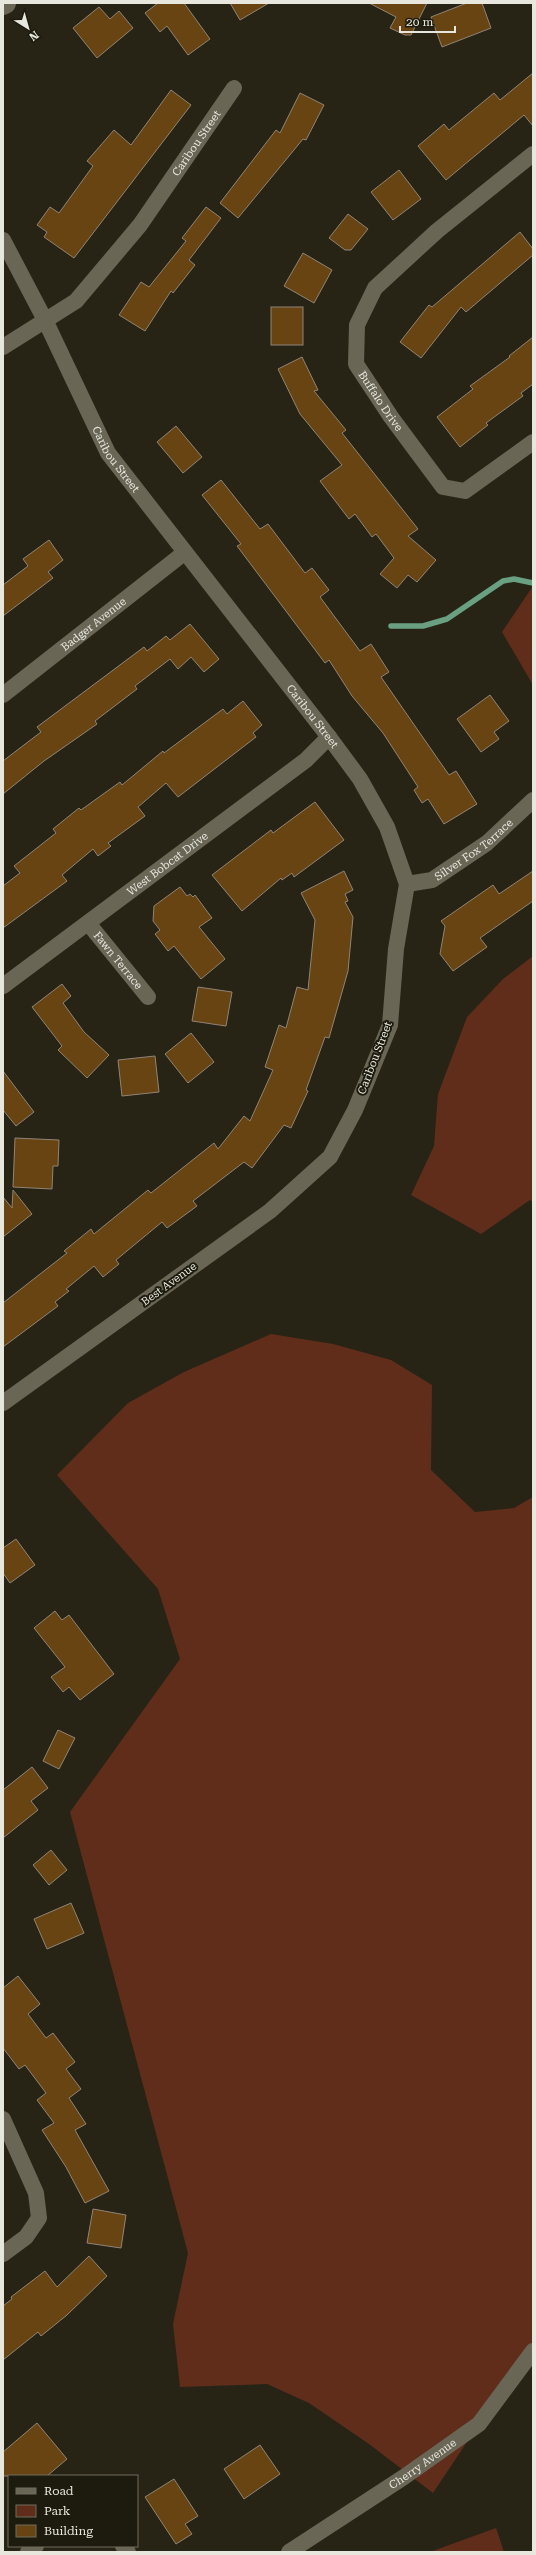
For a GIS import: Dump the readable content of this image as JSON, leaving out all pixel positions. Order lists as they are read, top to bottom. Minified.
{"streets":{"street":["Caribou Street","Buffalo Drive","Badger Avenue","Silver Fox Terrace","West Bobcat Drive","Fawn Terrace","Best Avenue","Cherry Avenue"]},"crossings":[["Caribou Street","Badger Avenue"],["Caribou Street","Silver Fox Terrace"],["Caribou Street","West Bobcat Drive"],["Caribou Street","Best Avenue"],["West Bobcat Drive","Fawn Terrace"]],"legend":["Road","Park","Building"],"scale_bar":"20 m","north":"bottom right"}
